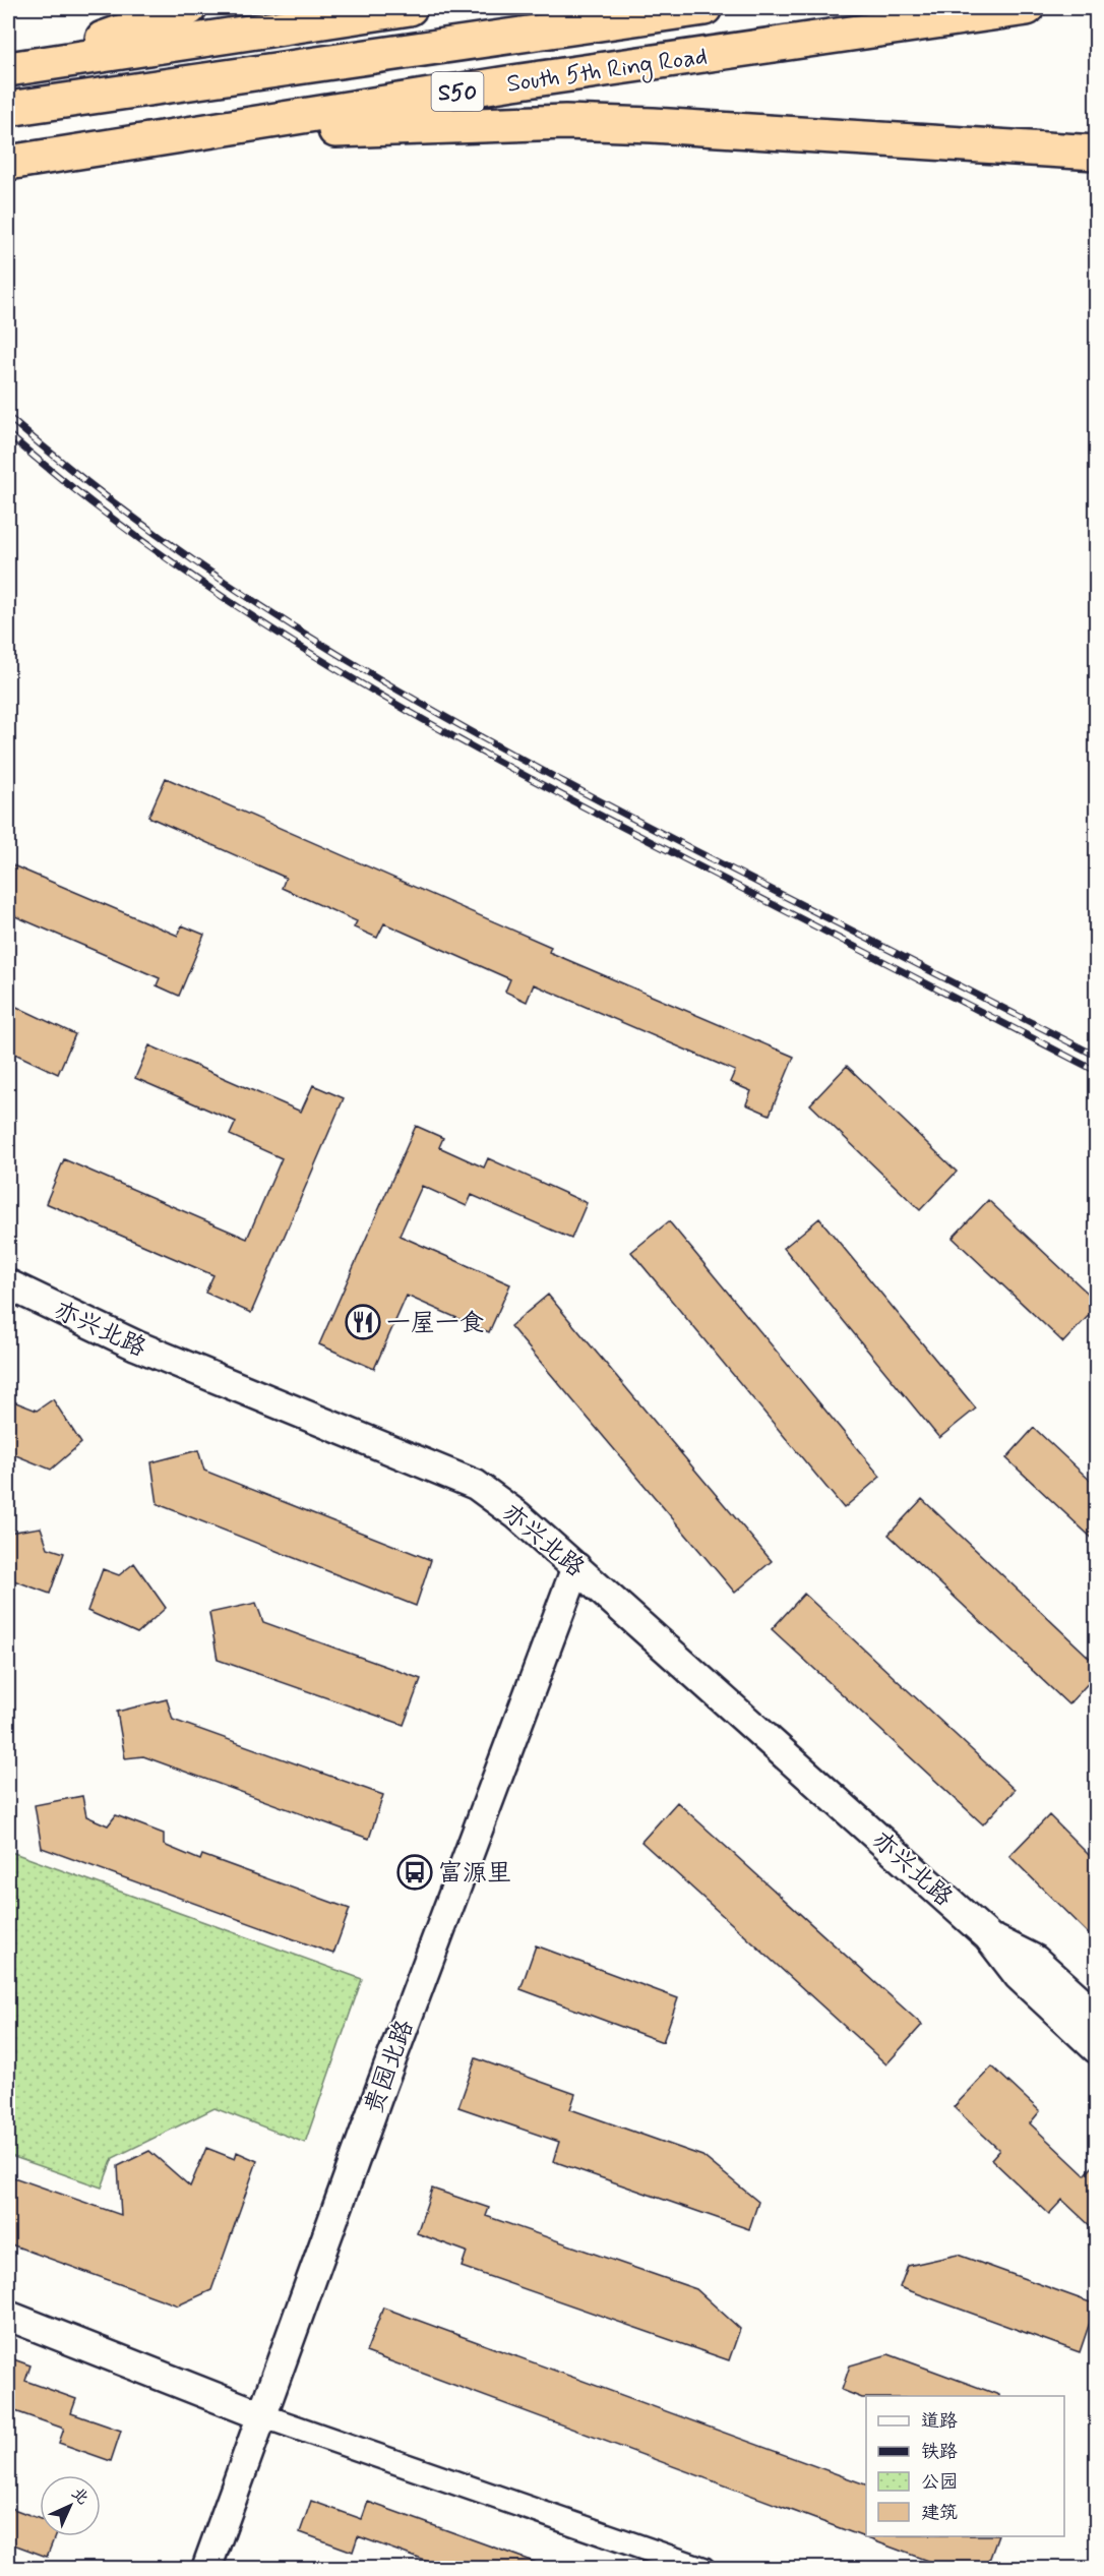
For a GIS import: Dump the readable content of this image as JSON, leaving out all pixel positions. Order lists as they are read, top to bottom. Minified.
{"streets":{"highway":["South 5th Ring Road","S50"],"street":["亦兴北路","贵园北路"]},"crossings":[["亦兴北路","贵园北路"]],"places":{"restaurant":["一屋一食"],"bus stop":["富源里"]},"legend":["道路","铁路","公园","建筑"],"north":"top right"}
